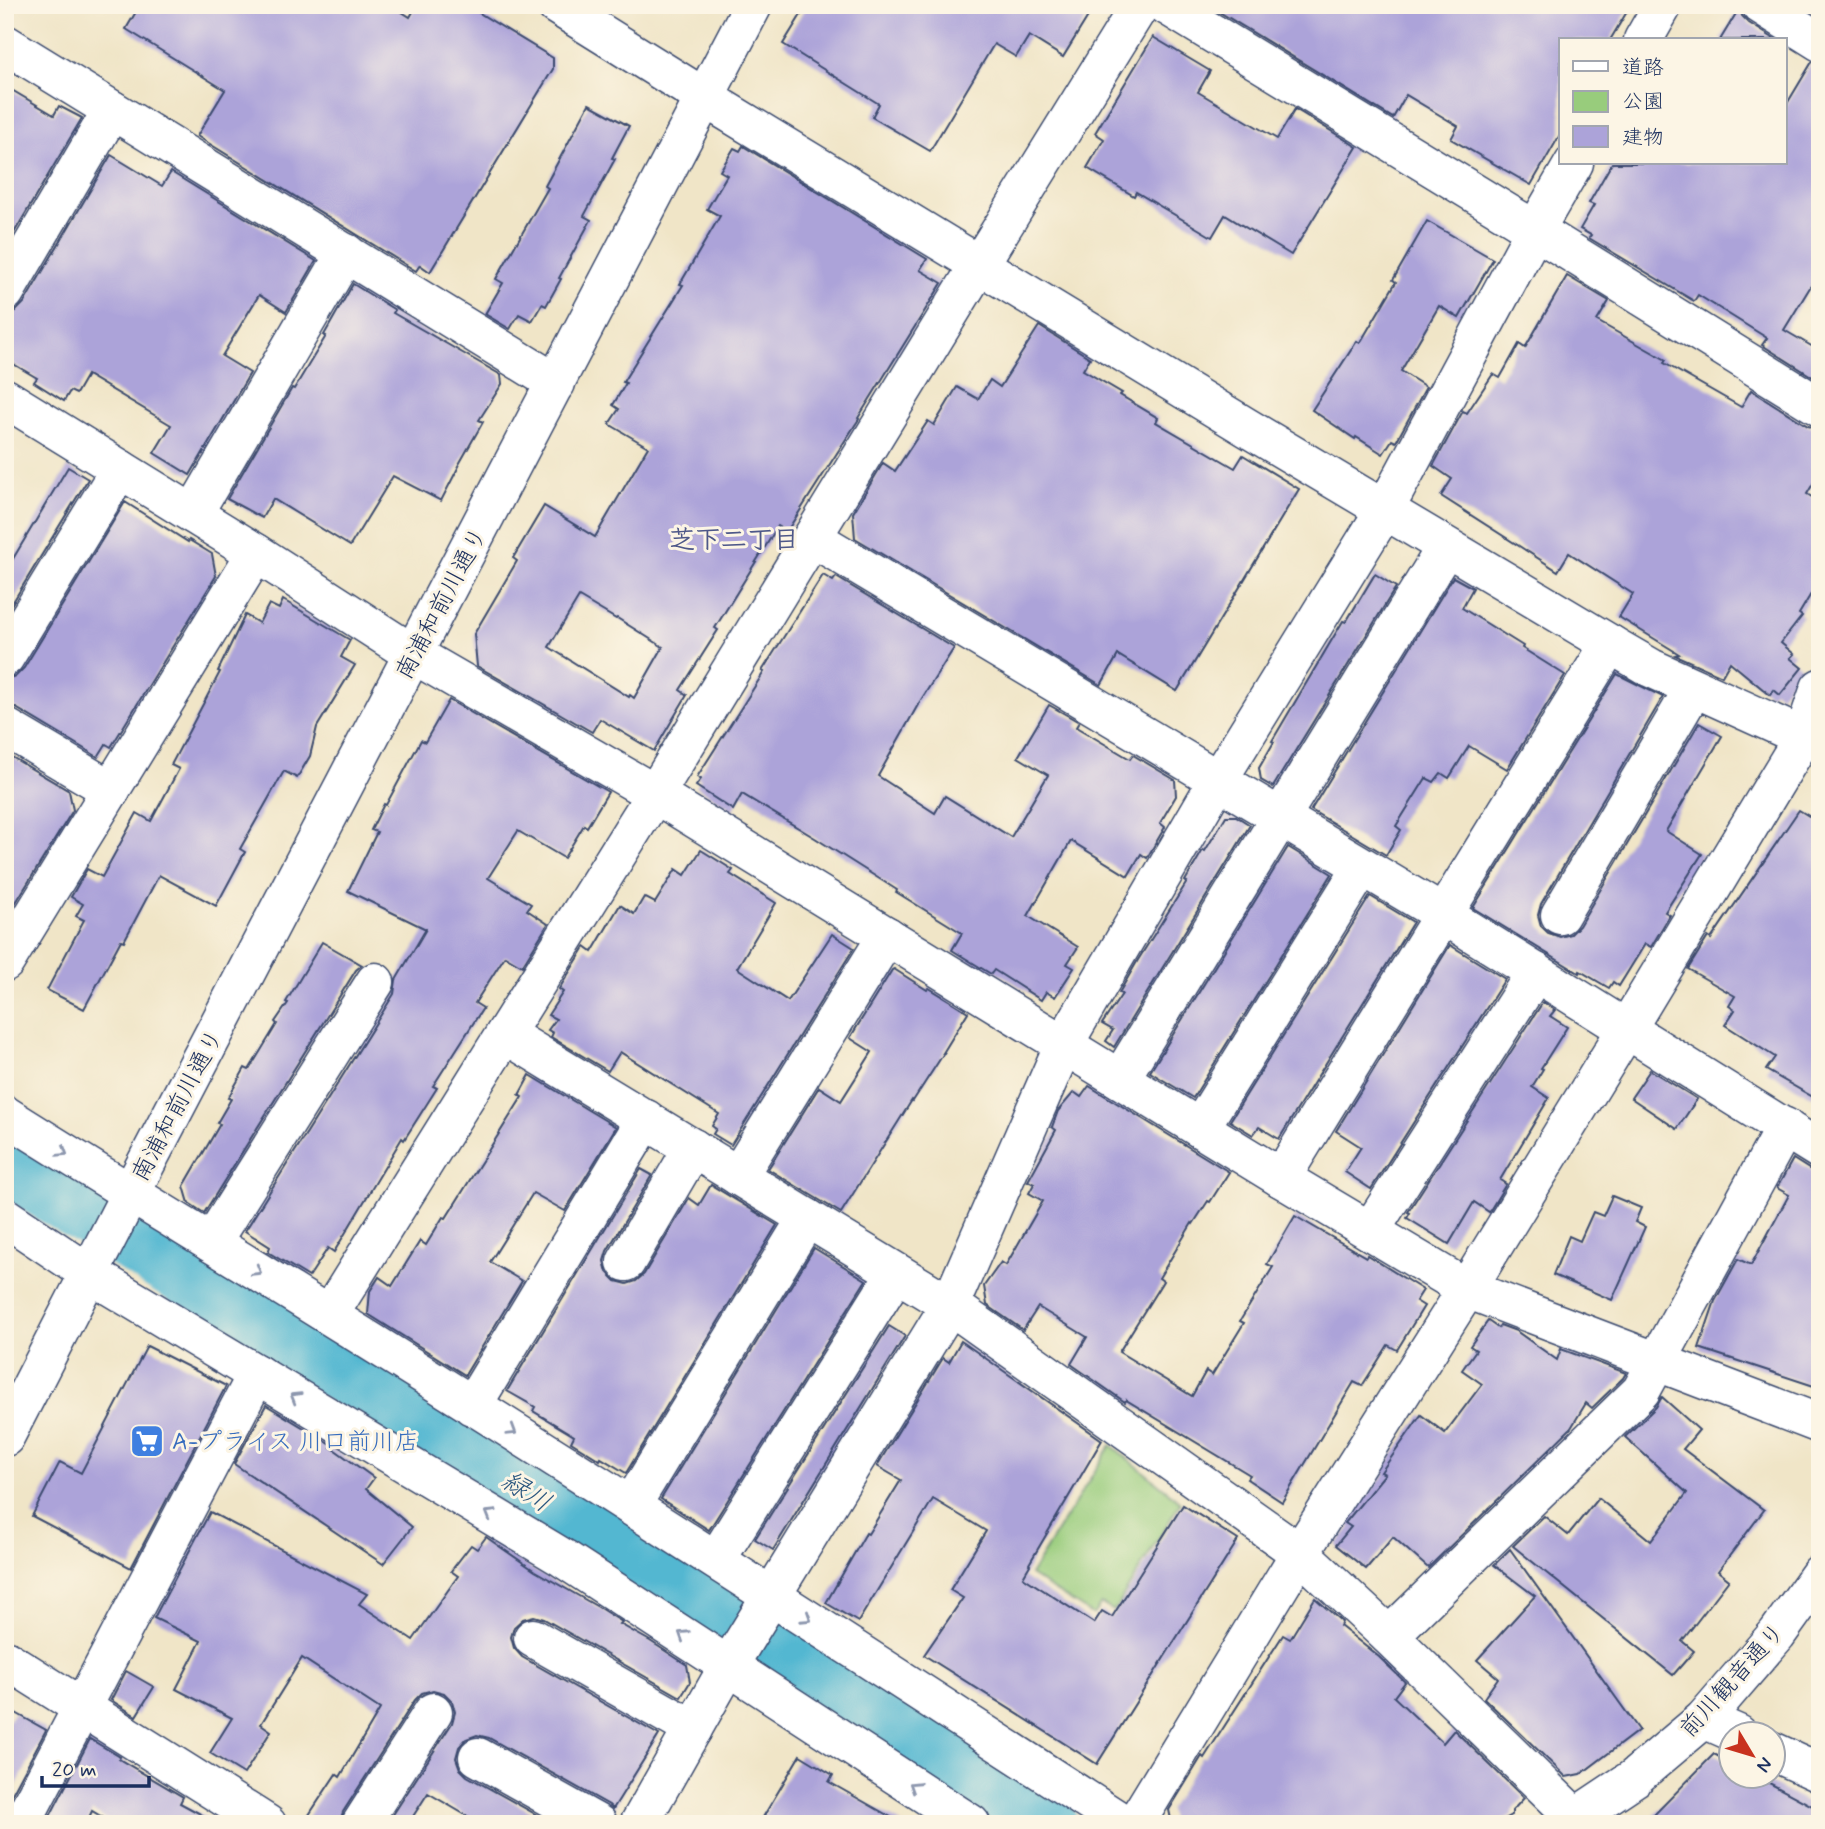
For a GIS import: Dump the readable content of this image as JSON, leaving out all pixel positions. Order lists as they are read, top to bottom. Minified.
{"streets":{"street":["南浦和前川通り","前川観音通り"]},"districts":["芝下二丁目"],"water":["緑川"],"places":{"supermarket":["A-プライス 川口前川店"]},"legend":["道路","公園","建物"],"scale_bar":"20 m","north":"bottom right"}
